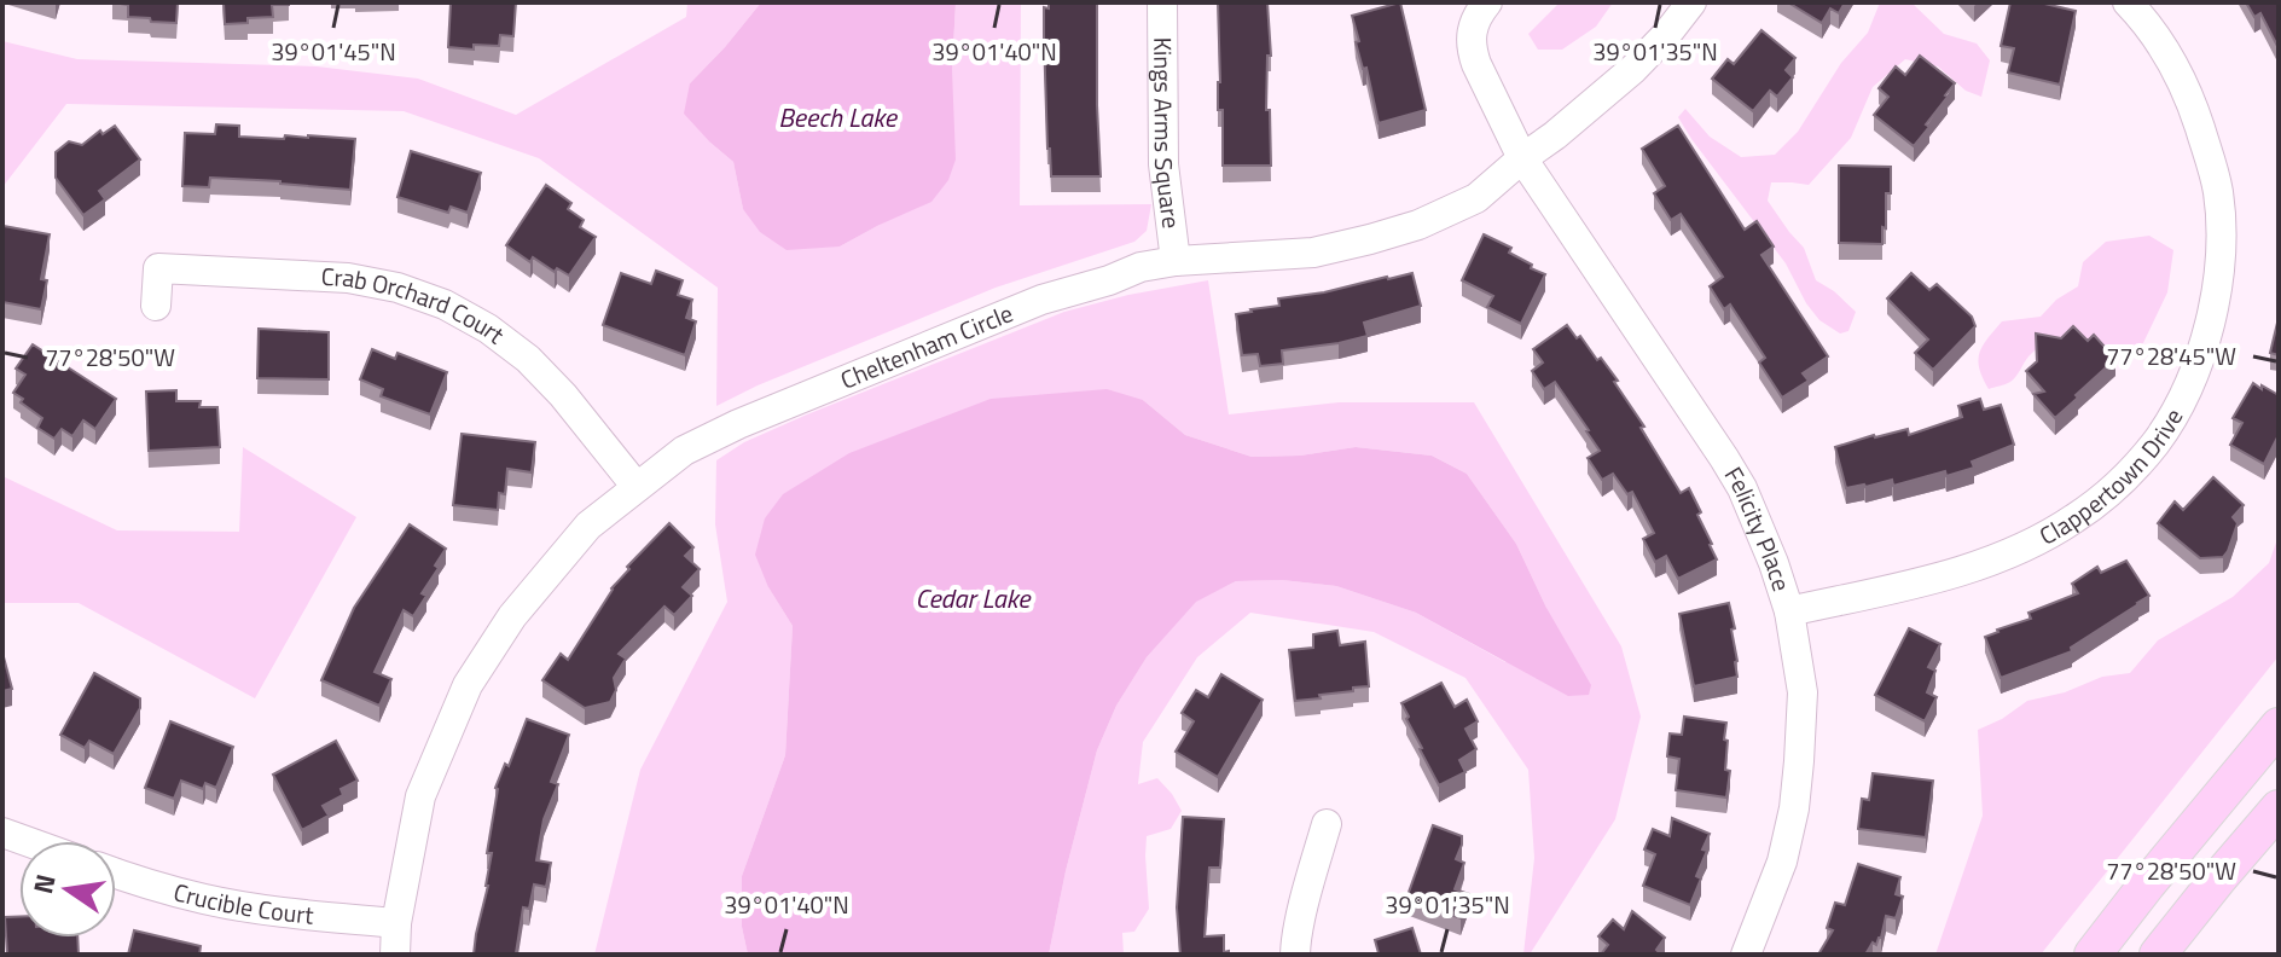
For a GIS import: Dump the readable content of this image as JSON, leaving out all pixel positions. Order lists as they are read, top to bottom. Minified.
{"streets":{"street":["Kings Arms Square","Crab Orchard Court","Cheltenham Circle","Clappertown Drive","Felicity Place","Crucible Court"]},"crossings":[["Kings Arms Square","Cheltenham Circle"],["Crab Orchard Court","Cheltenham Circle"],["Cheltenham Circle","Felicity Place"],["Cheltenham Circle","Crucible Court"],["Clappertown Drive","Felicity Place"]],"water":["Beech Lake","Cedar Lake"],"north":"left","coordinates":["39°01'45\"N","39°01'40\"N","39°01'35\"N","77°28'45\"W","77°28'50\"W"]}
